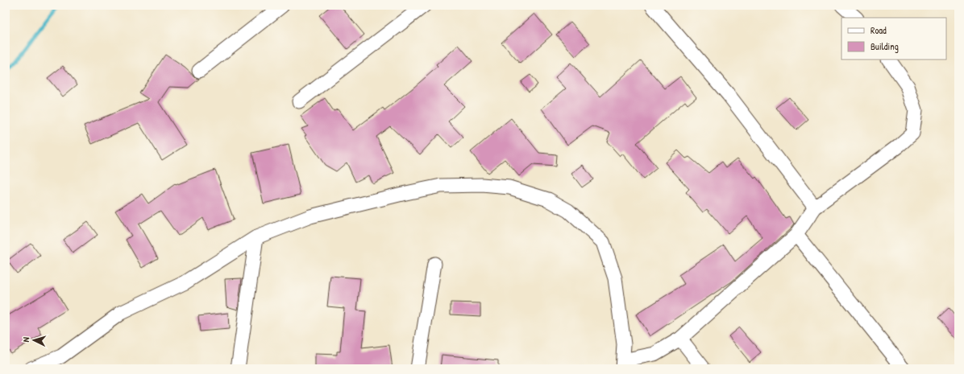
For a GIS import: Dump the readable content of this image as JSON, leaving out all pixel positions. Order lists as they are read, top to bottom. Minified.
{"legend":["Road","Building"],"north":"left"}
